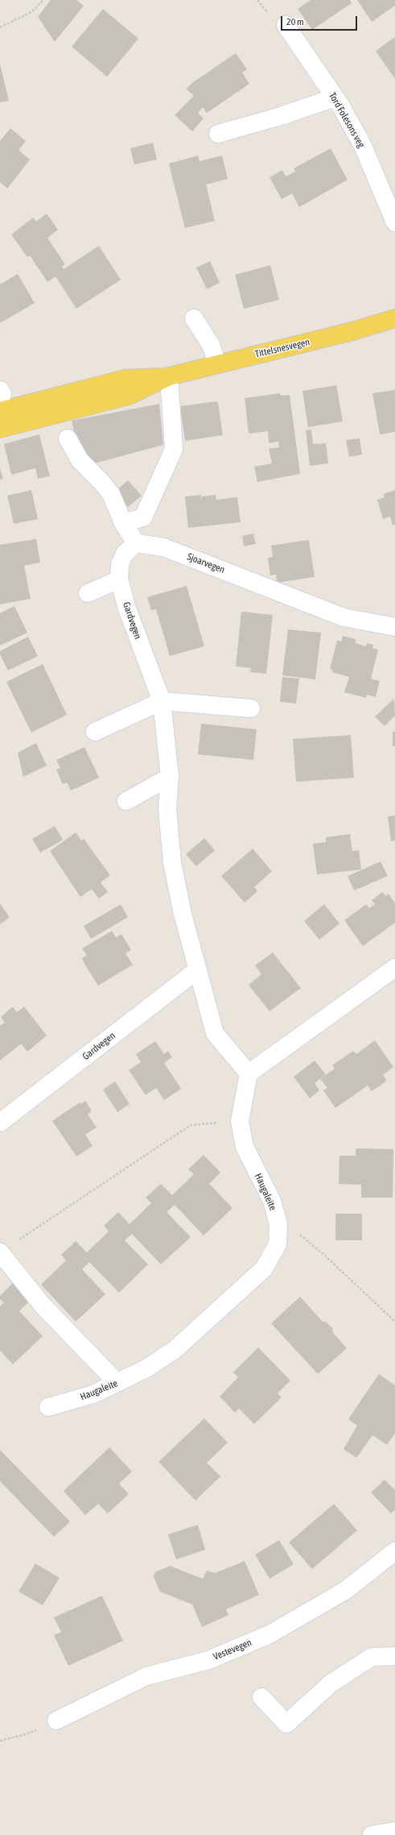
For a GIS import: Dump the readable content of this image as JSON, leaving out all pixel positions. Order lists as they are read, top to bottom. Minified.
{"streets":{"main road":["Tittelsnesvegen"],"street":["Tord Folesons veg","Sjoarvegen","Gardvegen","Haugaleite","Vestevegen"]},"crossings":[["Sjoarvegen","Gardvegen"],["Gardvegen","Haugaleite"]],"scale_bar":"20 m"}
